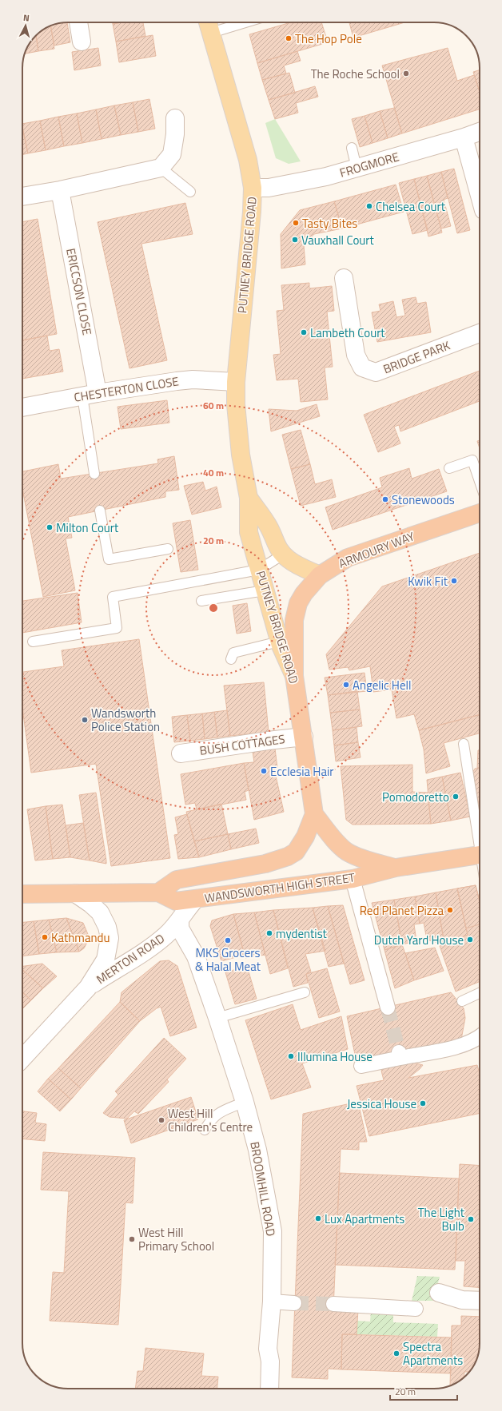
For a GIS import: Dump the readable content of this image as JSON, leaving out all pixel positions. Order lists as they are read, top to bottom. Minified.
{"streets":{"highway":["PUTNEY BRIDGE ROAD","ARMOURY WAY","WANDSWORTH HIGH STREET"],"street":["FROGMORE","ERICCSON CLOSE","BRIDGE PARK","CHESTERTON CLOSE","BUSH COTTAGES","MERTON ROAD","BROOMHILL ROAD"]},"crossings":[["FROGMORE","PUTNEY BRIDGE ROAD"],["PUTNEY BRIDGE ROAD","CHESTERTON CLOSE"],["PUTNEY BRIDGE ROAD","ARMOURY WAY"],["PUTNEY BRIDGE ROAD","BUSH COTTAGES"],["ERICCSON CLOSE","CHESTERTON CLOSE"],["WANDSWORTH HIGH STREET","MERTON ROAD"],["MERTON ROAD","BROOMHILL ROAD"]],"places":["The Hop Pole","The Roche School","Chelsea Court","Tasty Bites","Vauxhall Court","Lambeth Court","Stonewoods","Milton Court","Kwik Fit","Angelic Hell","Wandsworth Police Station","Ecclesia Hair","Pomodoretto","Red Planet Pizza","mydentist","Kathmandu","Dutch Yard House","MKS Grocers & Halal Meat","Illumina House","Jessica House","West Hill Children's Centre","Lux Apartments","The Light Bulb","West Hill Primary School","Spectra Apartments"],"scale_bar":"20 m","north":"top","rings":["60 m","40 m","20 m"]}
